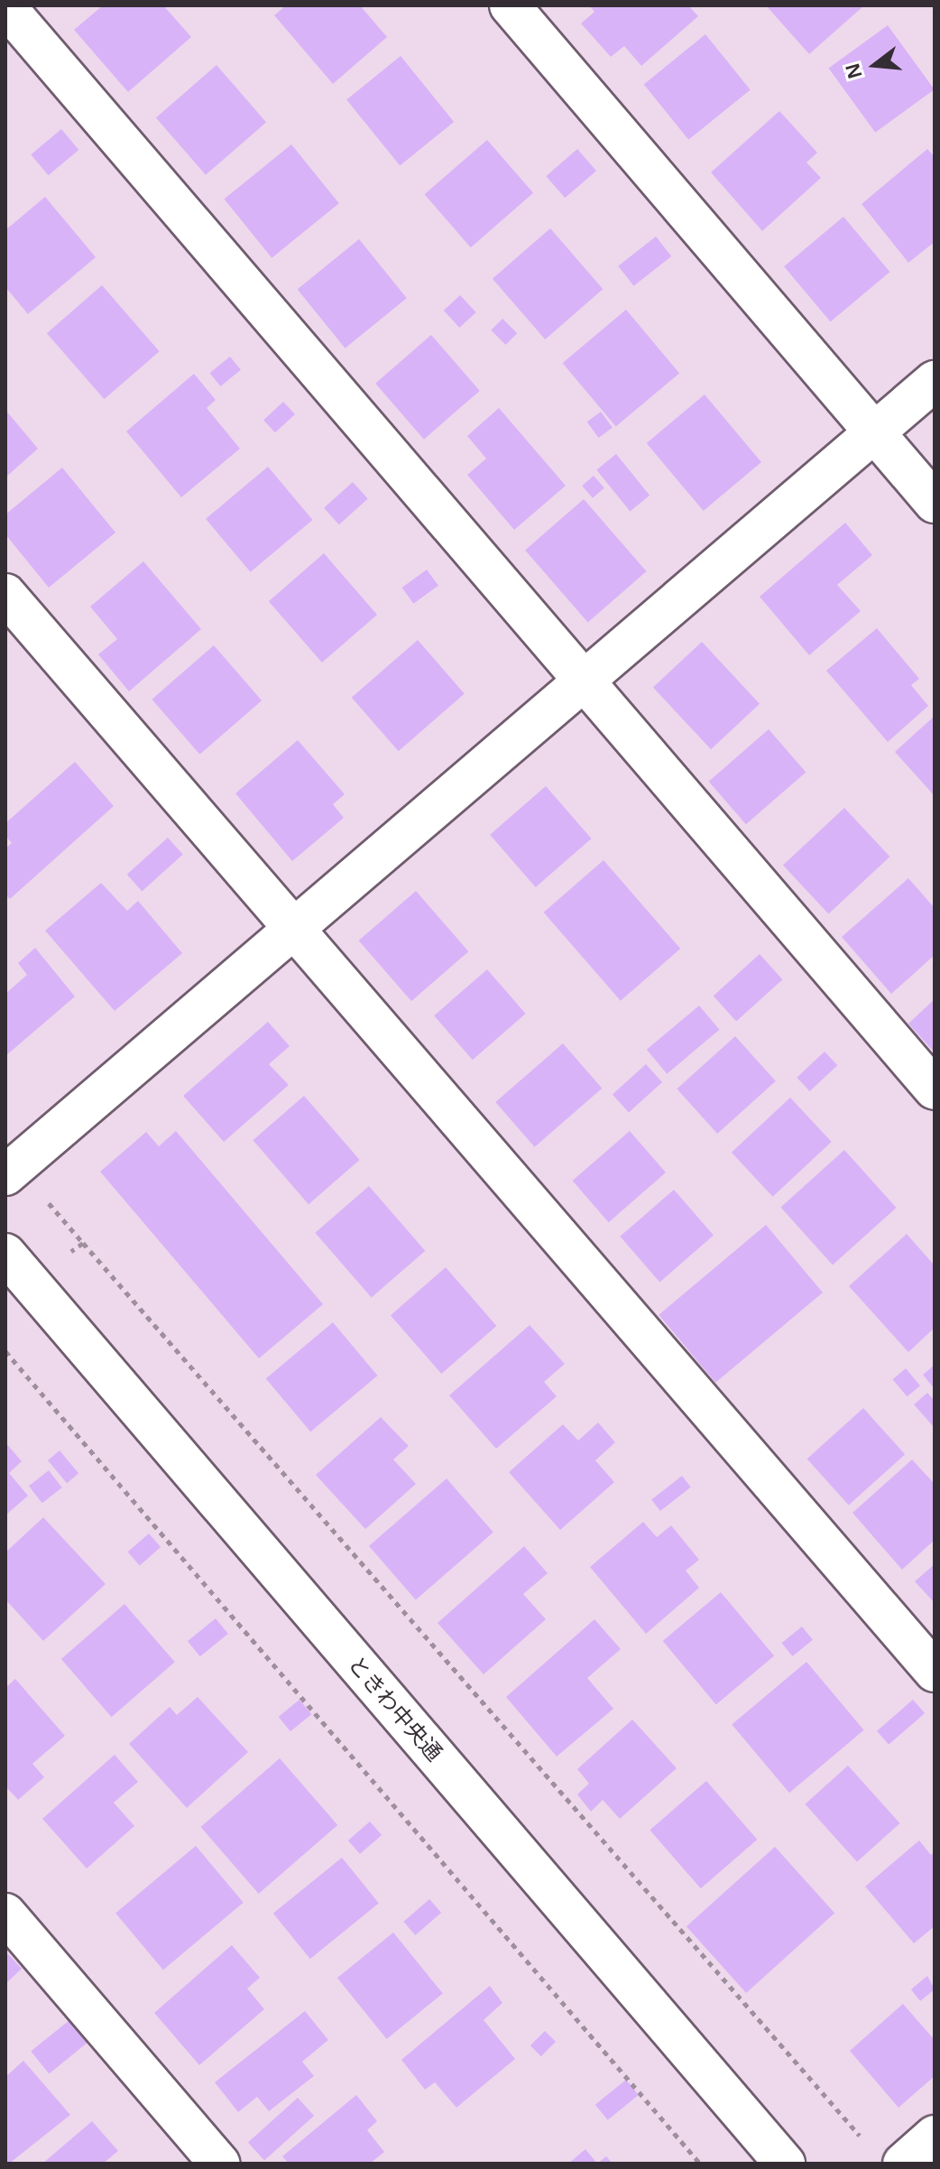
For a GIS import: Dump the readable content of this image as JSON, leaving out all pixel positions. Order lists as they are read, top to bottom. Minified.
{"streets":{"street":["ときわ中央通"]},"north":"left"}
